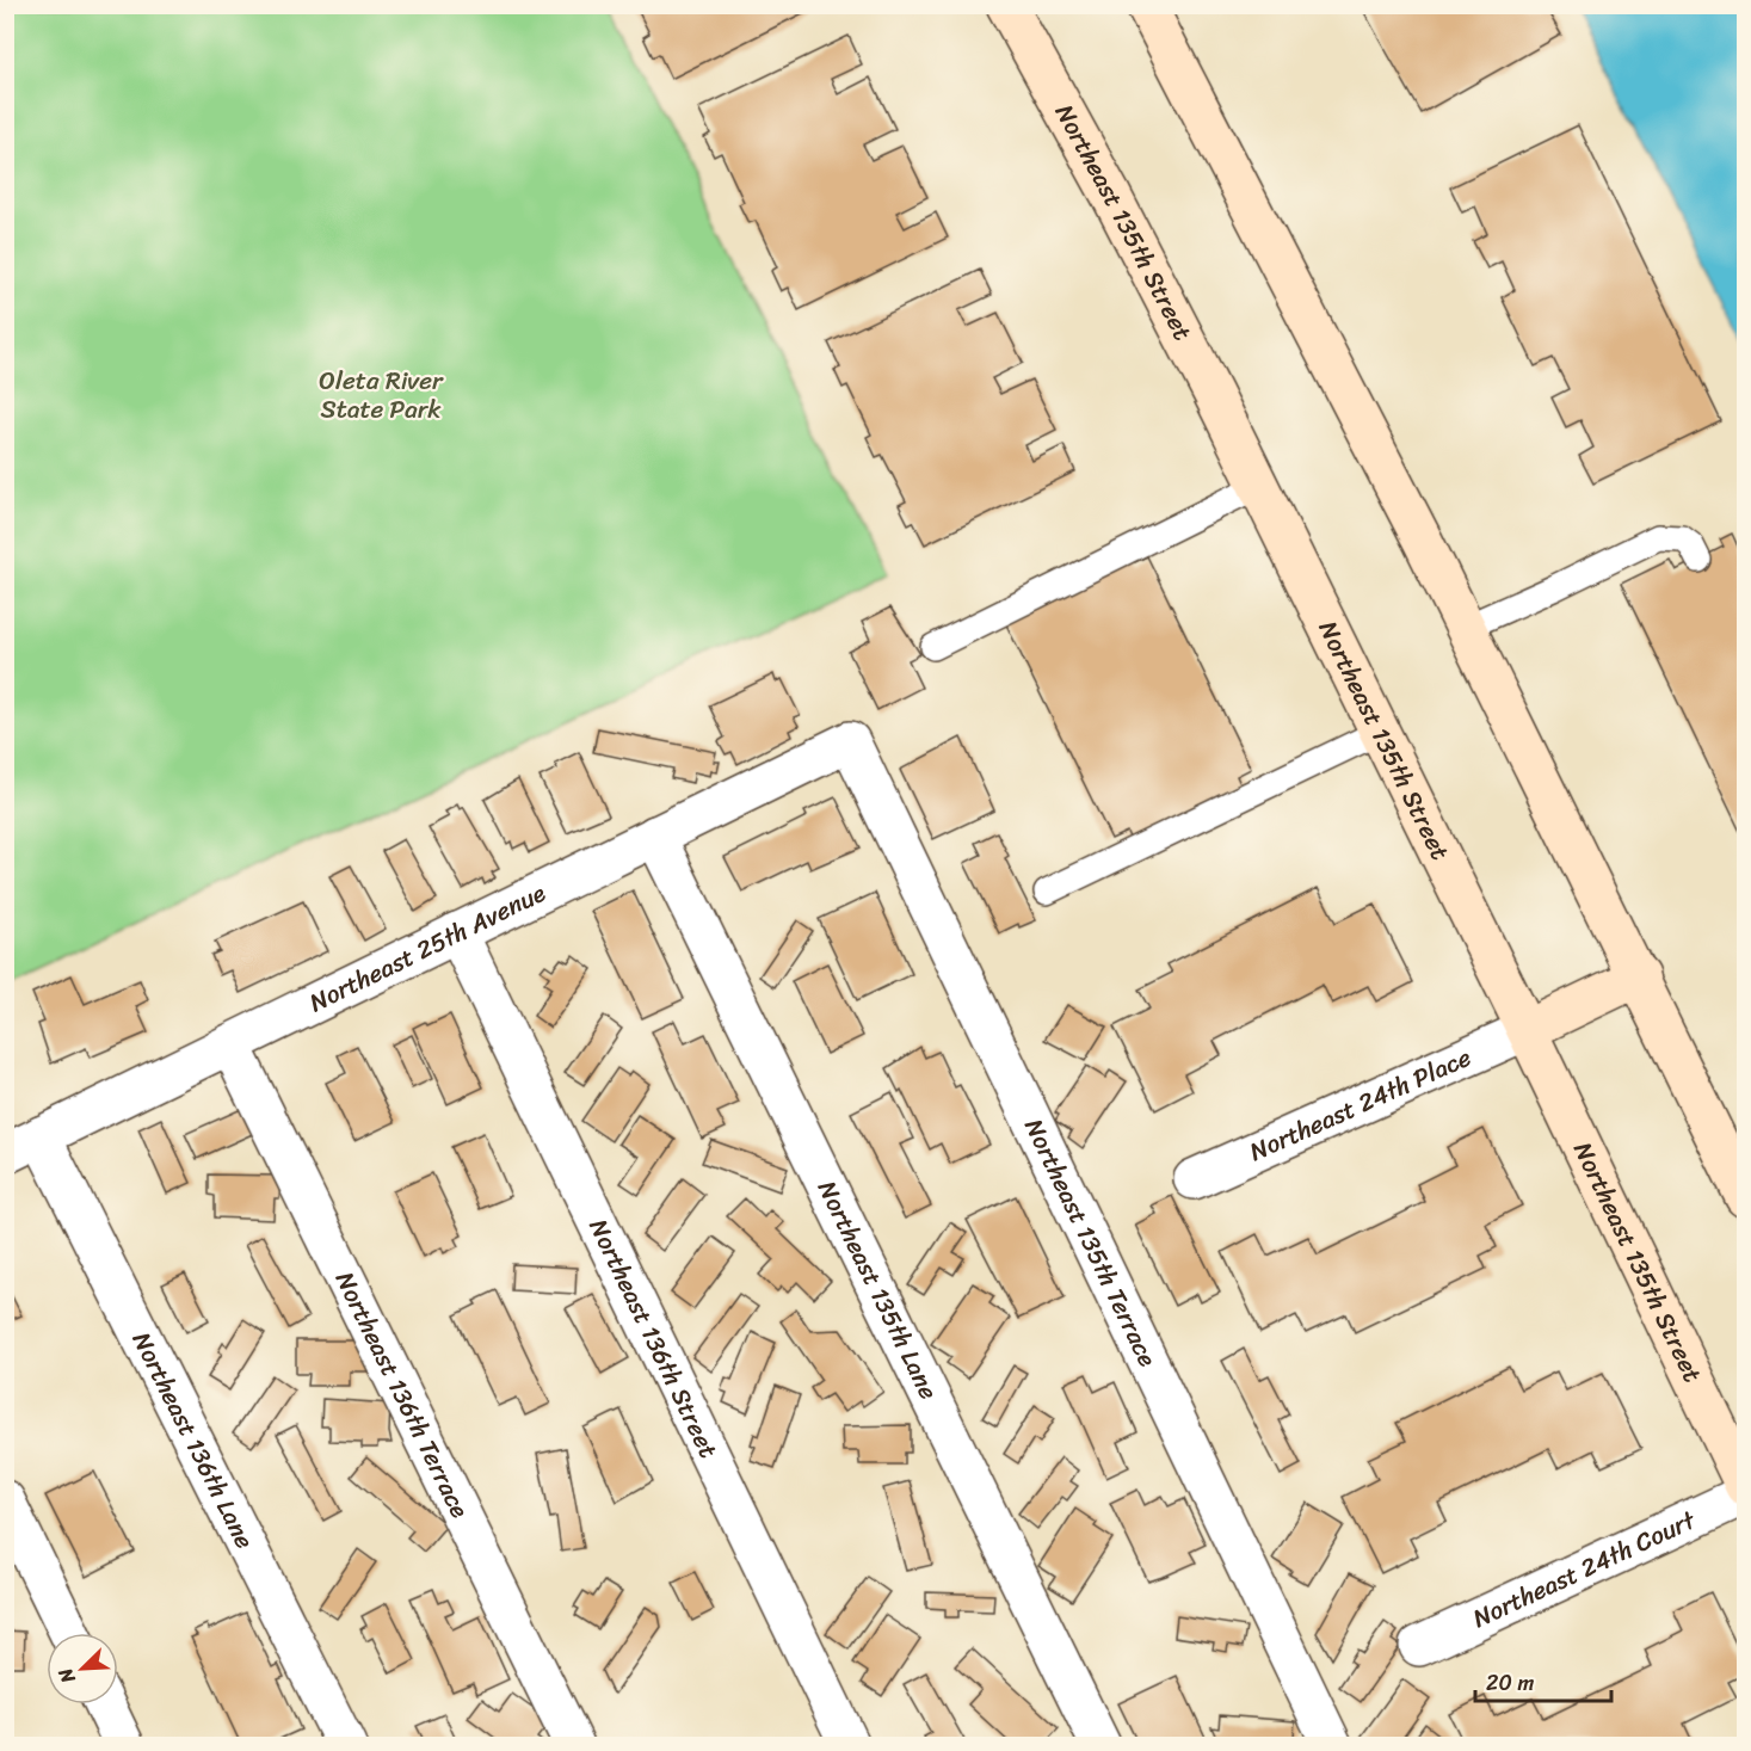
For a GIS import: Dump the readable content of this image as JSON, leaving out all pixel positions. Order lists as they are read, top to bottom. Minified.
{"streets":{"street":["Northeast 135th Street","Northeast 25th Avenue","Northeast 24th Place","Northeast 135th Terrace","Northeast 135th Lane","Northeast 136th Street","Northeast 136th Terrace","Northeast 136th Lane","Northeast 24th Court"]},"crossings":[["Northeast 135th Street","Northeast 24th Place"],["Northeast 25th Avenue","Northeast 135th Terrace"],["Northeast 25th Avenue","Northeast 135th Lane"],["Northeast 25th Avenue","Northeast 136th Street"],["Northeast 25th Avenue","Northeast 136th Terrace"],["Northeast 25th Avenue","Northeast 136th Lane"]],"parks":["Oleta River State Park"],"scale_bar":"20 m","north":"bottom left"}
